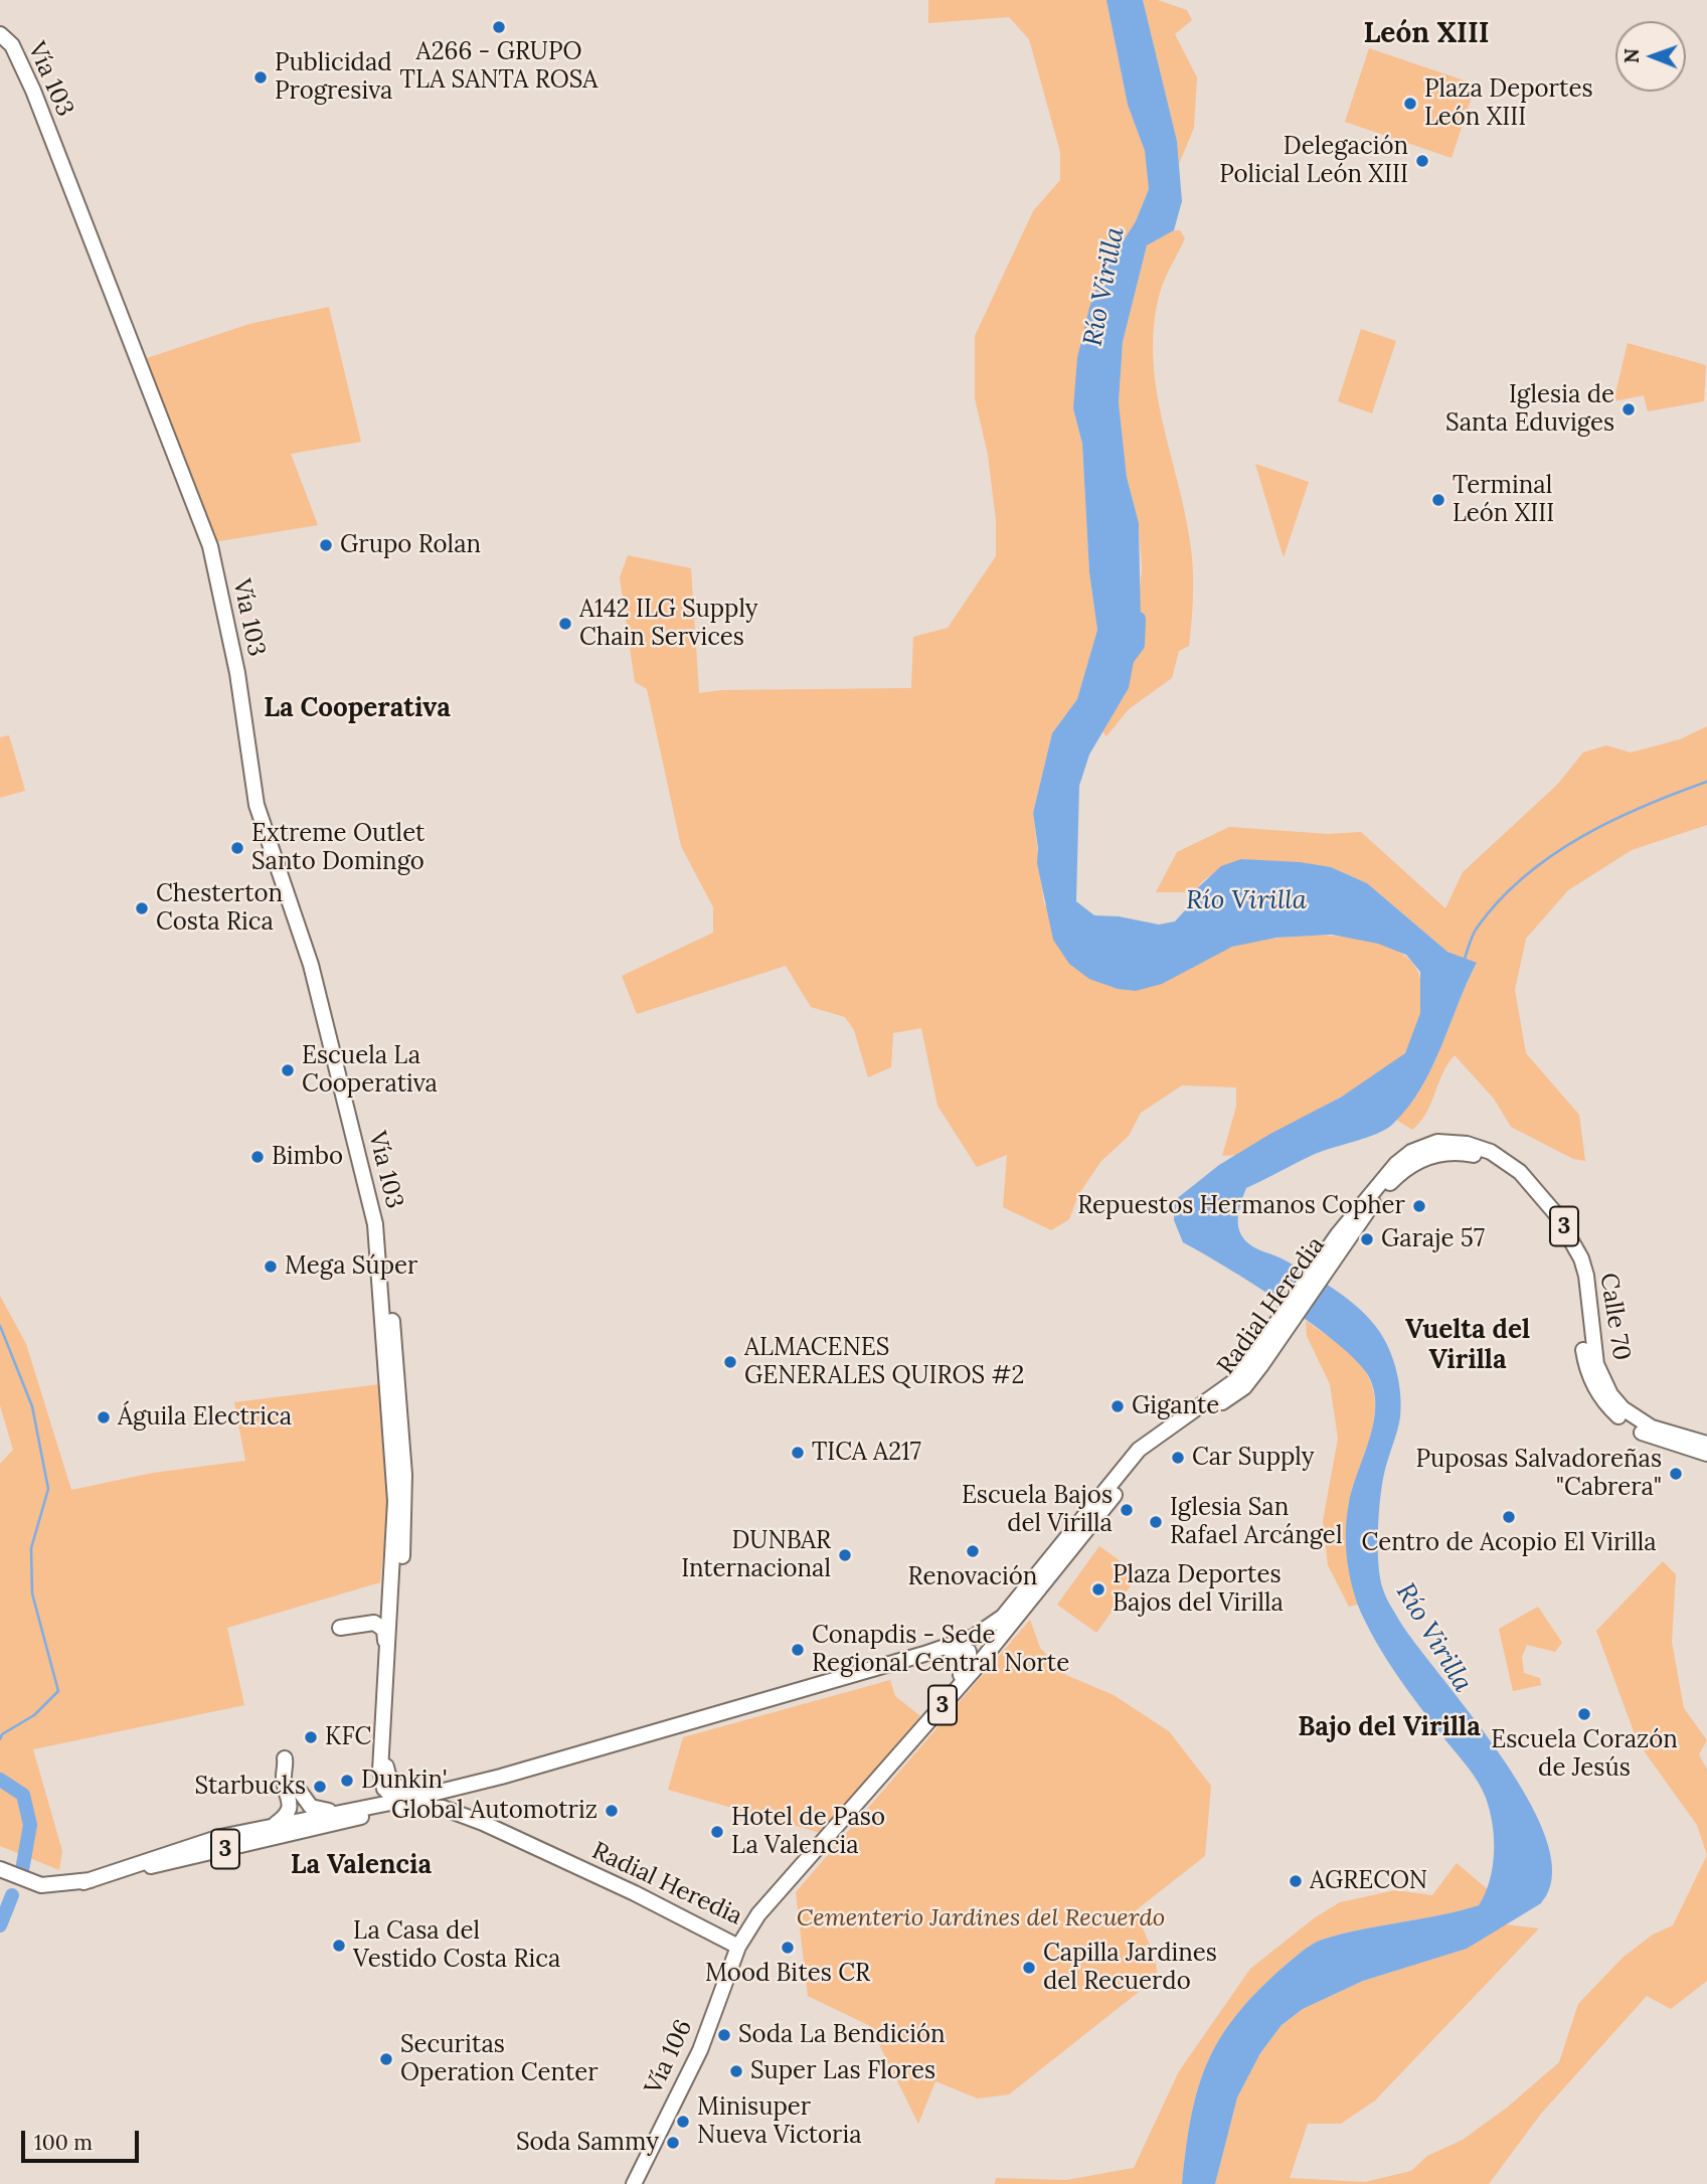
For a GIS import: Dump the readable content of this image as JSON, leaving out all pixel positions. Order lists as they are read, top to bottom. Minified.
{"streets":{"main road":["Vía 103","3","Radial Heredia","Calle 70","Vía 106"]},"crossings":[["Radial Heredia","Calle 70"],["Radial Heredia","Vía 106"]],"districts":["León XIII","La Cooperativa","Vuelta del Virilla","Bajo del Virilla","La Valencia"],"water":["Río Virilla"],"parks":["Cementerio Jardines del Recuerdo"],"places":["A266 - GRUPO TLA SANTA ROSA","Publicidad Progresiva","Plaza Deportes León XIII","Delegación Policial León XIII","Iglesia de Santa Eduviges","Terminal León XIII","Grupo Rolan","A142 ILG Supply Chain Services","Extreme Outlet Santo Domingo","Chesterton Costa Rica","Escuela La Cooperativa","Bimbo","Repuestos Hermanos Copher","Garaje 57","Mega Súper","ALMACENES GENERALES QUIROS #2","Gigante","Águila Electrica","TICA A217","Car Supply","Puposas Salvadoreñas \"Cabrera\"","Escuela Bajos del Virilla","Centro de Acopio El Virilla","Iglesia San Rafael Arcángel","Renovación","DUNBAR Internacional","Plaza Deportes Bajos del Virilla","Conapdis - Sede Regional Central Norte","Escuela Corazón de Jesús","KFC","Dunkin'","Starbucks","Global Automotriz","Hotel de Paso La Valencia","AGRECON","La Casa del Vestido Costa Rica","Mood Bites CR","Capilla Jardines del Recuerdo","Soda La Bendición","Securitas Operation Center","Super Las Flores","Minisuper Nueva Victoria","Soda Sammy"],"scale_bar":"100 m","north":"left"}
